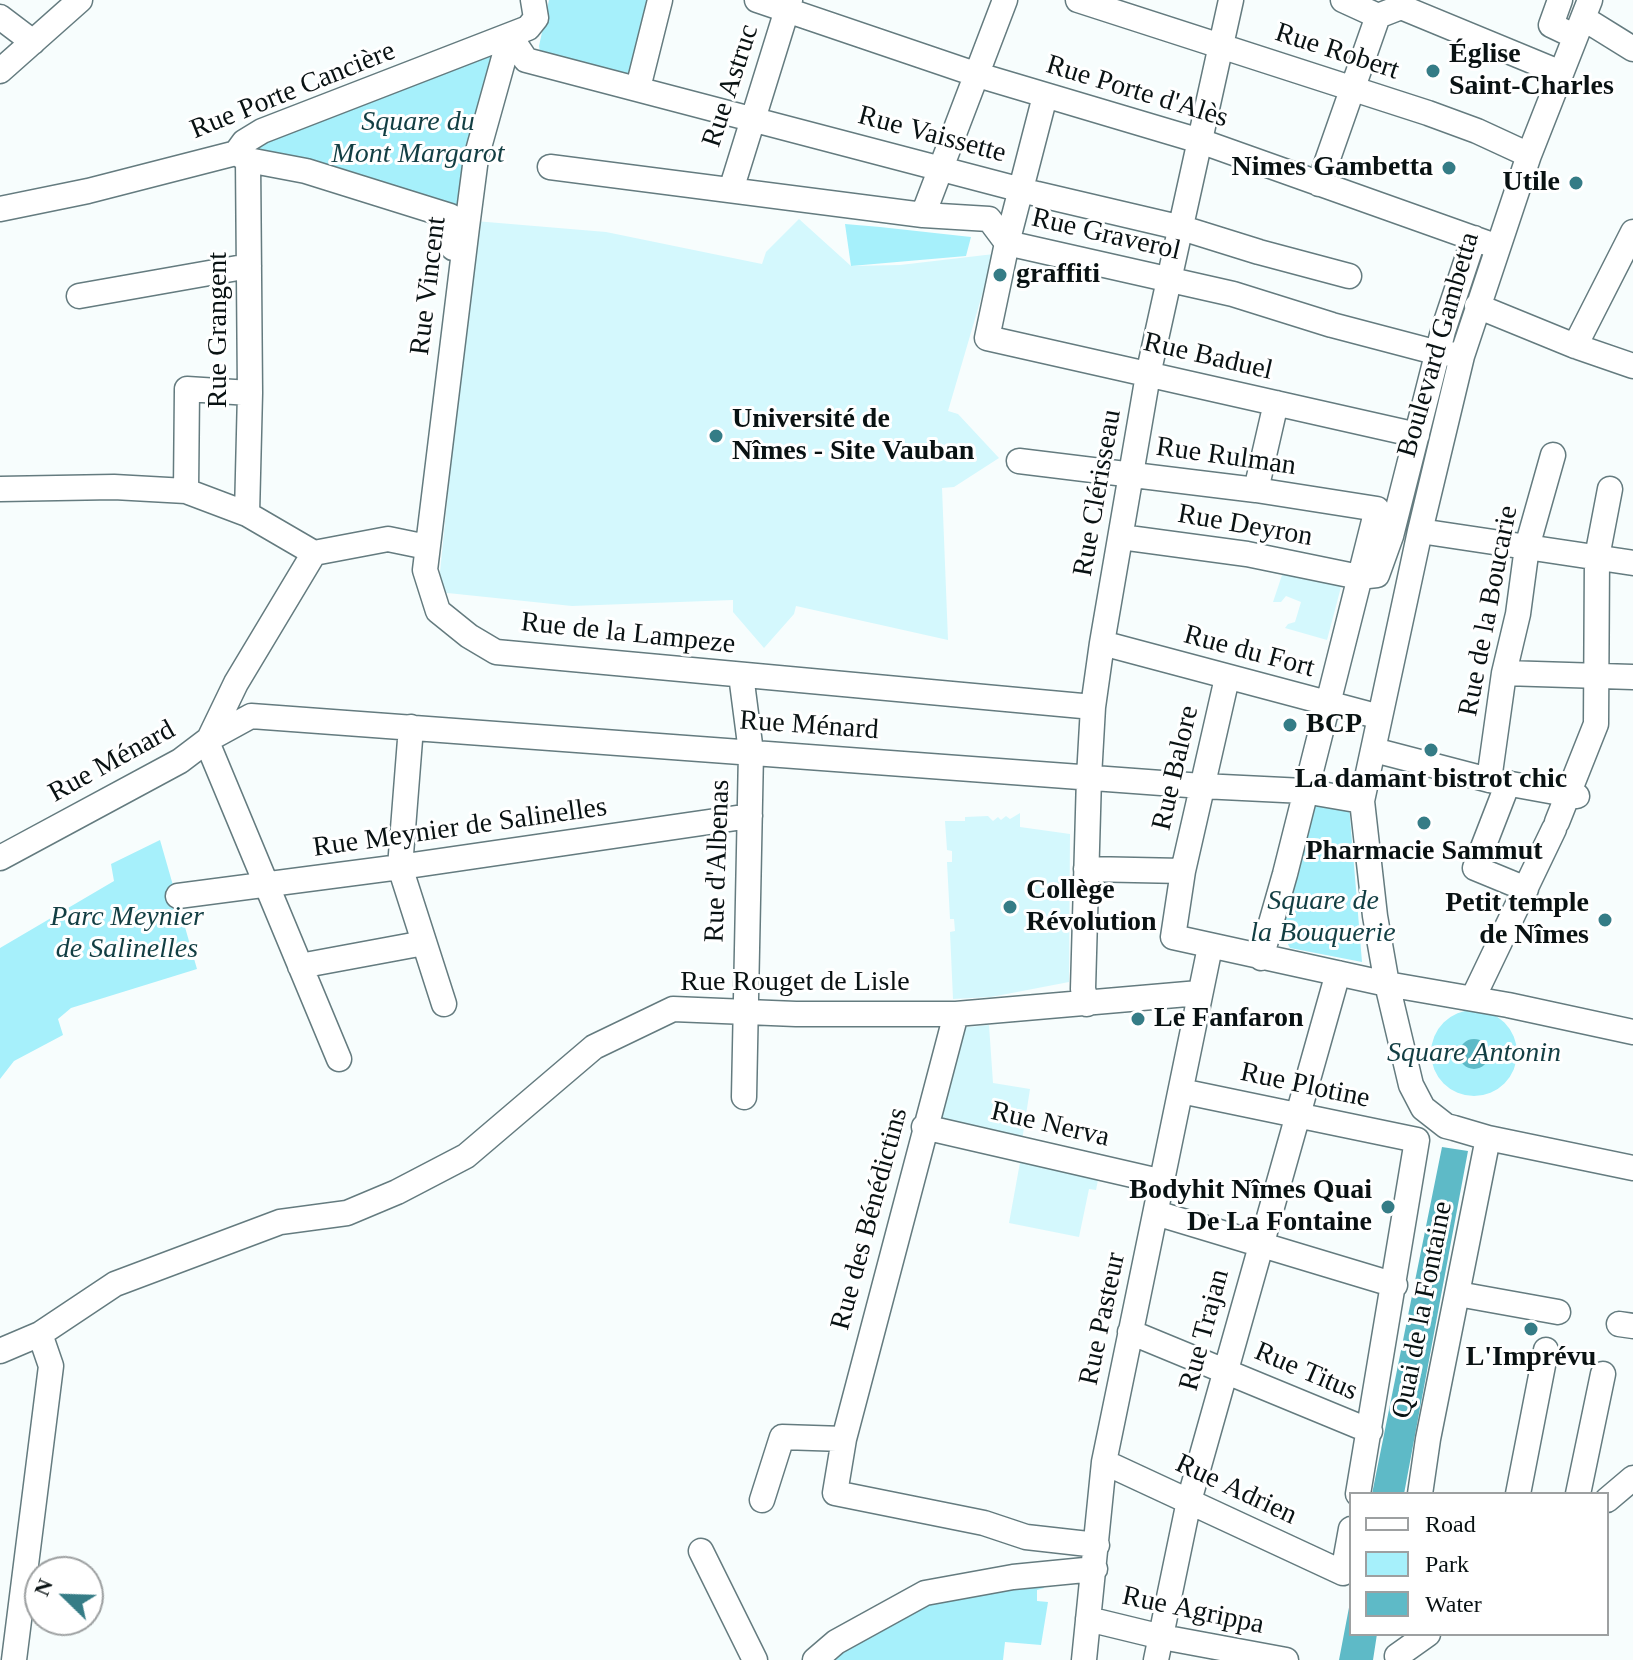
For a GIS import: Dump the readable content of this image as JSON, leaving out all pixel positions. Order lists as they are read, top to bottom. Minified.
{"streets":{"street":["Rue Robert","Rue Astruc","Rue Porte Cancière","Rue Porte d'Alès","Rue Vaissette","Rue Graverol","Rue Vincent","Rue Grangent","Boulevard Gambetta","Rue Baduel","Rue Rulman","Rue Clérisseau","Rue Deyron","Rue de la Boucarie","Rue de la Lampeze","Rue du Fort","Rue Ménard","Rue Balore","Rue Meynier de Salinelles","Rue d'Albenas","Rue Rouget de Lisle","Rue Plotine","Rue Nerva","Rue des Bénédictins","Quai de la Fontaine","Rue Pasteur","Rue Trajan","Rue Titus","Rue Adrien","Rue Agrippa"]},"crossings":[["Rue Robert","Boulevard Gambetta"],["Rue Robert","Rue Clérisseau"],["Rue Astruc","Rue Porte d'Alès"],["Rue Astruc","Rue Vaissette"],["Rue Astruc","Rue Graverol"],["Rue Porte Cancière","Rue Vaissette"],["Rue Porte Cancière","Rue Vincent"],["Rue Porte Cancière","Rue Grangent"],["Rue Porte d'Alès","Boulevard Gambetta"],["Rue Porte d'Alès","Rue Clérisseau"],["Rue Vaissette","Rue Vincent"],["Rue Vaissette","Rue Clérisseau"],["Rue Graverol","Boulevard Gambetta"],["Rue Graverol","Rue Baduel"],["Rue Graverol","Rue Clérisseau"],["Rue Vincent","Rue de la Lampeze"],["Boulevard Gambetta","Rue Baduel"],["Boulevard Gambetta","Rue Rulman"],["Boulevard Gambetta","Rue Deyron"],["Boulevard Gambetta","Rue du Fort"],["Boulevard Gambetta","Rue Ménard"],["Rue Baduel","Rue Clérisseau"],["Rue Rulman","Rue Clérisseau"],["Rue Rulman","Rue Deyron"],["Rue Clérisseau","Rue Deyron"],["Rue Clérisseau","Rue de la Lampeze"],["Rue Clérisseau","Rue du Fort"],["Rue Clérisseau","Rue Ménard"],["Rue Clérisseau","Rue Rouget de Lisle"],["Rue de la Lampeze","Rue d'Albenas"],["Rue du Fort","Rue Balore"],["Rue Ménard","Rue Balore"],["Rue Ménard","Rue d'Albenas"],["Rue Balore","Rue Pasteur"],["Rue Meynier de Salinelles","Rue d'Albenas"],["Rue d'Albenas","Rue Rouget de Lisle"],["Rue Rouget de Lisle","Rue des Bénédictins"],["Rue Rouget de Lisle","Rue Pasteur"],["Rue Plotine","Quai de la Fontaine"],["Rue Plotine","Rue Pasteur"],["Rue Plotine","Rue Trajan"],["Rue Nerva","Rue des Bénédictins"],["Rue Nerva","Rue Pasteur"],["Rue des Bénédictins","Rue Pasteur"],["Quai de la Fontaine","Rue Titus"],["Rue Pasteur","Rue Titus"],["Rue Pasteur","Rue Adrien"],["Rue Pasteur","Rue Agrippa"],["Rue Trajan","Rue Titus"],["Rue Trajan","Rue Adrien"],["Rue Trajan","Rue Agrippa"]],"parks":["Square du Mont Margarot","Square de la Bouquerie","Parc Meynier de Salinelles","Square Antonin"],"places":["Église Saint-Charles","Nimes Gambetta","Utile","graffiti","Université de Nîmes - Site Vauban","BCP","La damant bistrot chic","Pharmacie Sammut","Collège Révolution","Petit temple de Nîmes","Le Fanfaron","Bodyhit Nîmes Quai De La Fontaine","L'Imprévu"],"legend":["Road","Park","Water"],"north":"top left"}
